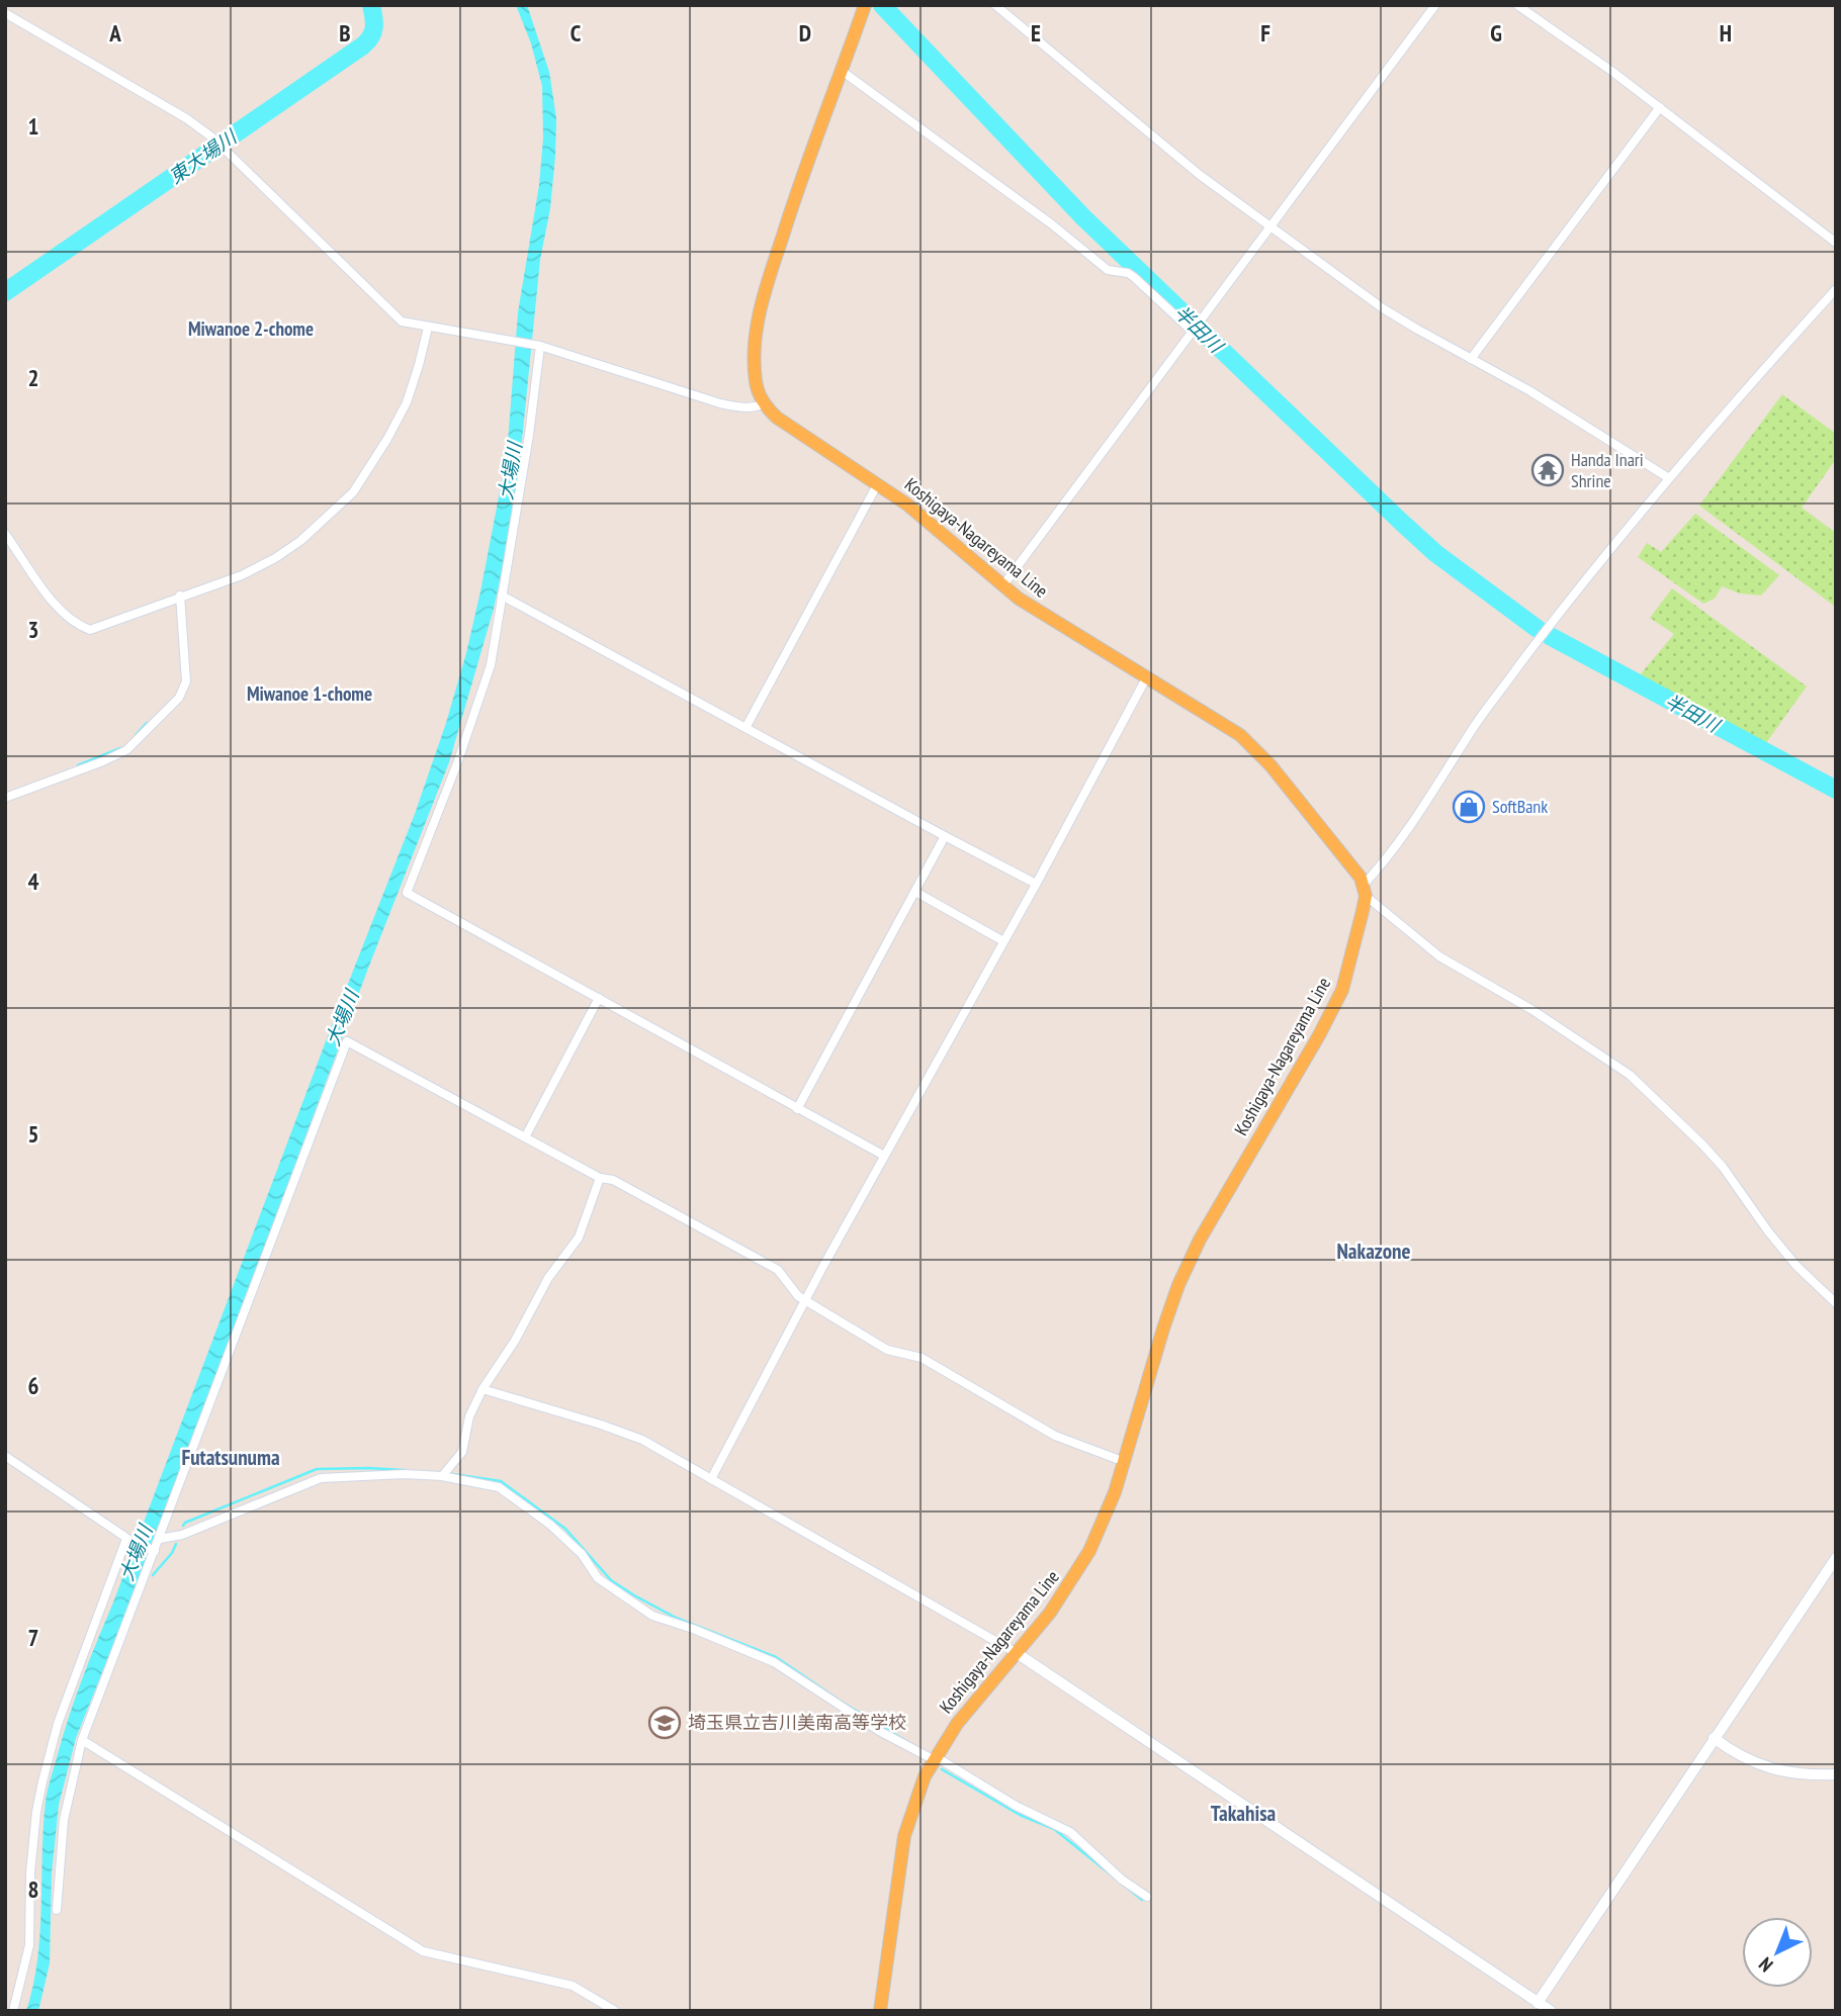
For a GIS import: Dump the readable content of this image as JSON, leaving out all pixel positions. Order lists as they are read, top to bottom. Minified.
{"streets":{"main road":["Koshigaya-Nagareyama Line"]},"districts":["Miwanoe 2-chome","Miwanoe 1-chome","Nakazone","Futatsunuma","Takahisa"],"water":["東大場川","半田川","大場川"],"places":{"temple":["Handa Inari Shrine"],"shop":["SoftBank"],"school or university":["埼玉県立吉川美南高等学校"]},"north":"bottom left","grid":{"columns":["A","B","C","D","E","F","G","H"],"rows":["1","2","3","4","5","6","7","8"]}}
